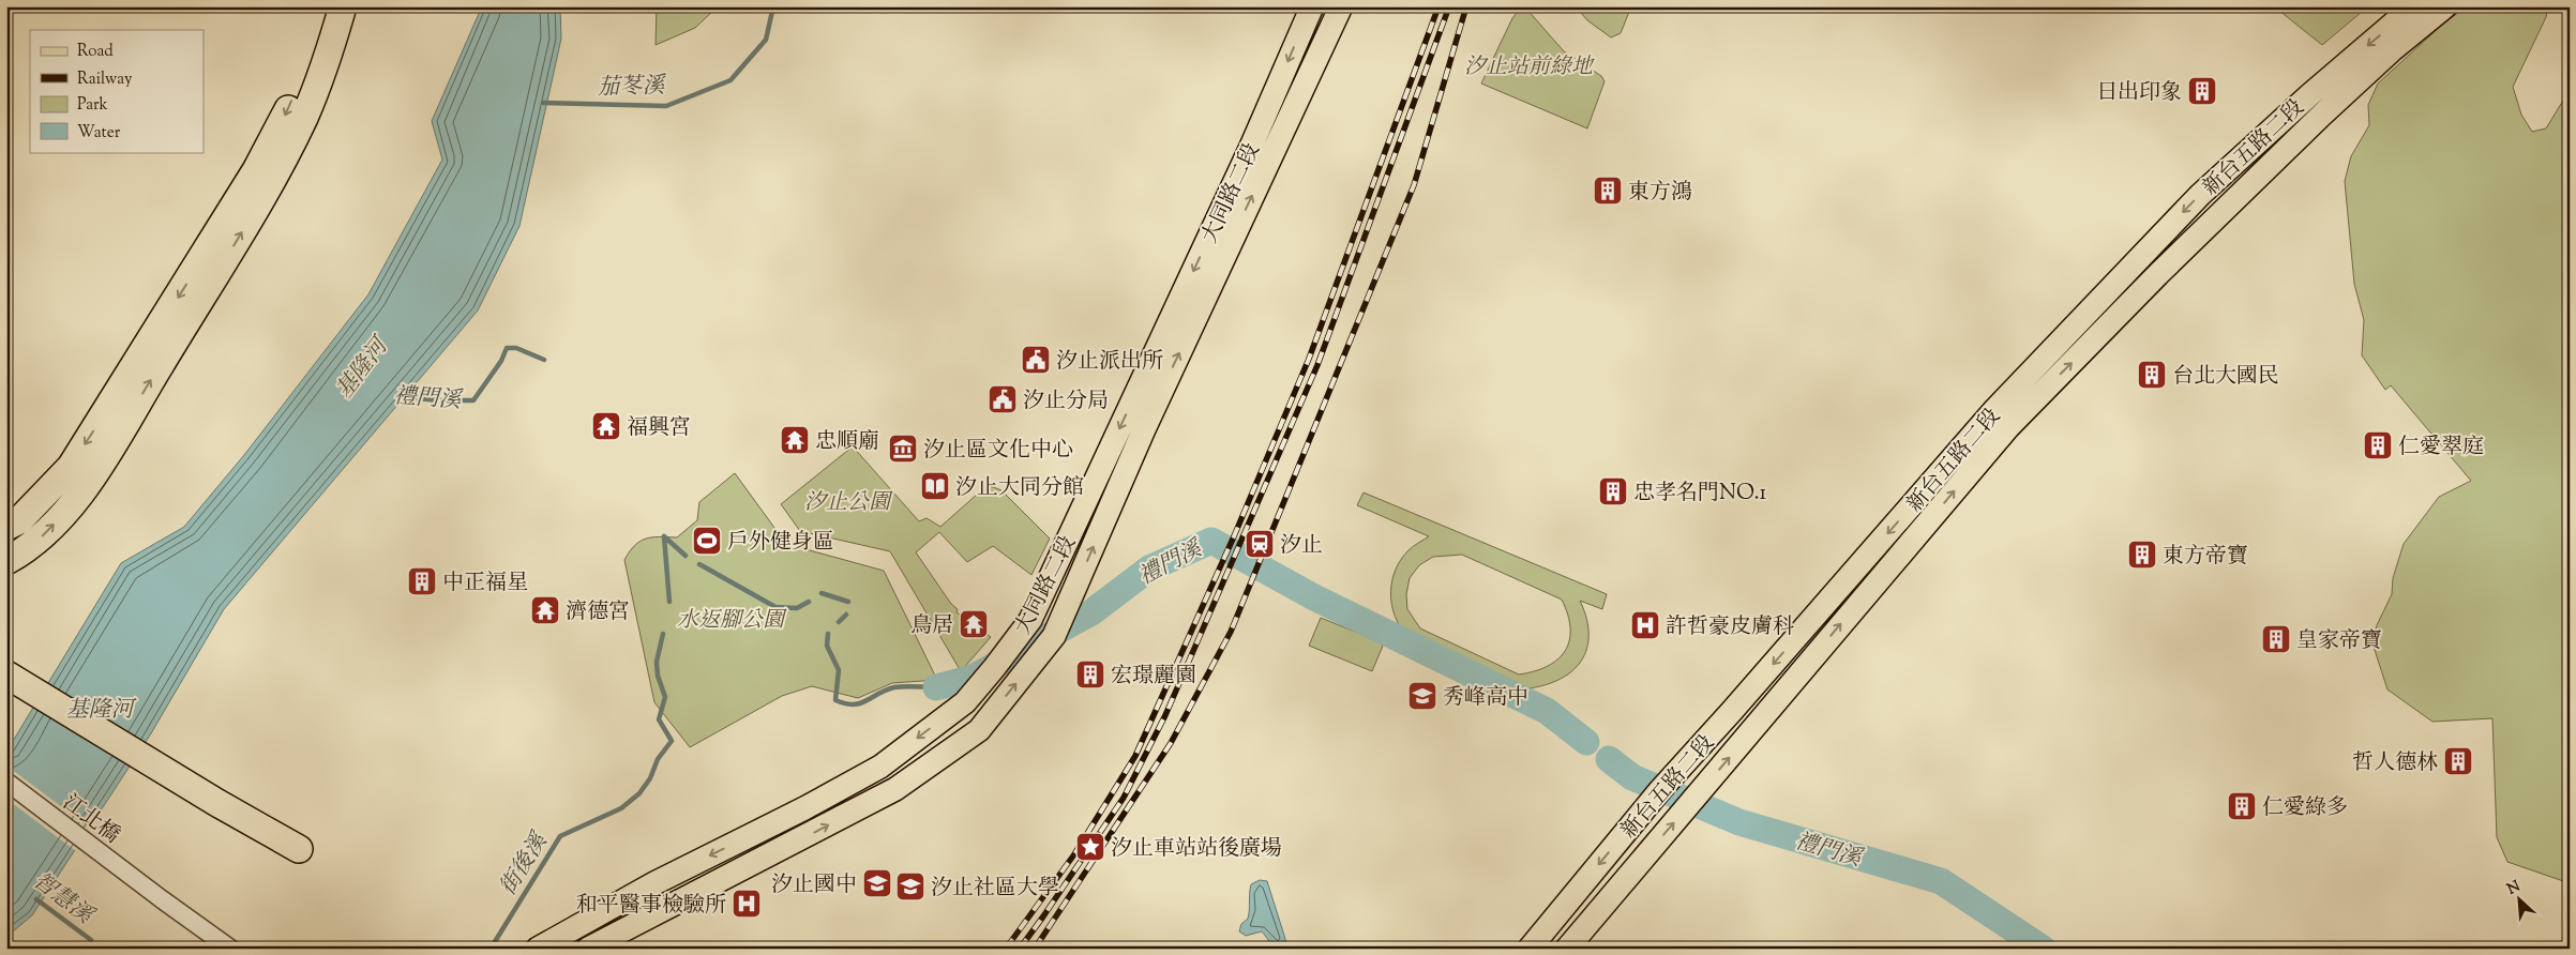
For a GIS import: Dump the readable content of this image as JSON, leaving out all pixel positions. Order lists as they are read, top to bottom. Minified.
{"streets":{"main road":["新台五路二段","大同路二段"],"street":["江北橋"]},"water":["茄苳溪","基隆河","禮門溪","街後溪","智慧溪"],"parks":["汐止站前綠地","汐止公園","水返腳公園"],"places":{"building":["日出印象","東方鴻","台北大國民","仁愛翠庭","忠孝名門NO.1","東方帝寶","中正福星","皇家帝寶","宏璟麗園","哲人德林","仁愛綠多"],"public building":["汐止派出所","汐止分局"],"temple":["福興宮","忠順廟","濟德宮","鳥居"],"museum":["汐止區文化中心"],"library":["汐止大同分館"],"sports":["戶外健身區"],"station":["汐止"],"hospital":["許哲豪皮膚科","和平醫事檢驗所"],"school or university":["秀峰高中","汐止國中","汐止社區大學"],"place":["汐止車站站後廣場"]},"legend":["Road","Railway","Park","Water"],"north":"top left"}
